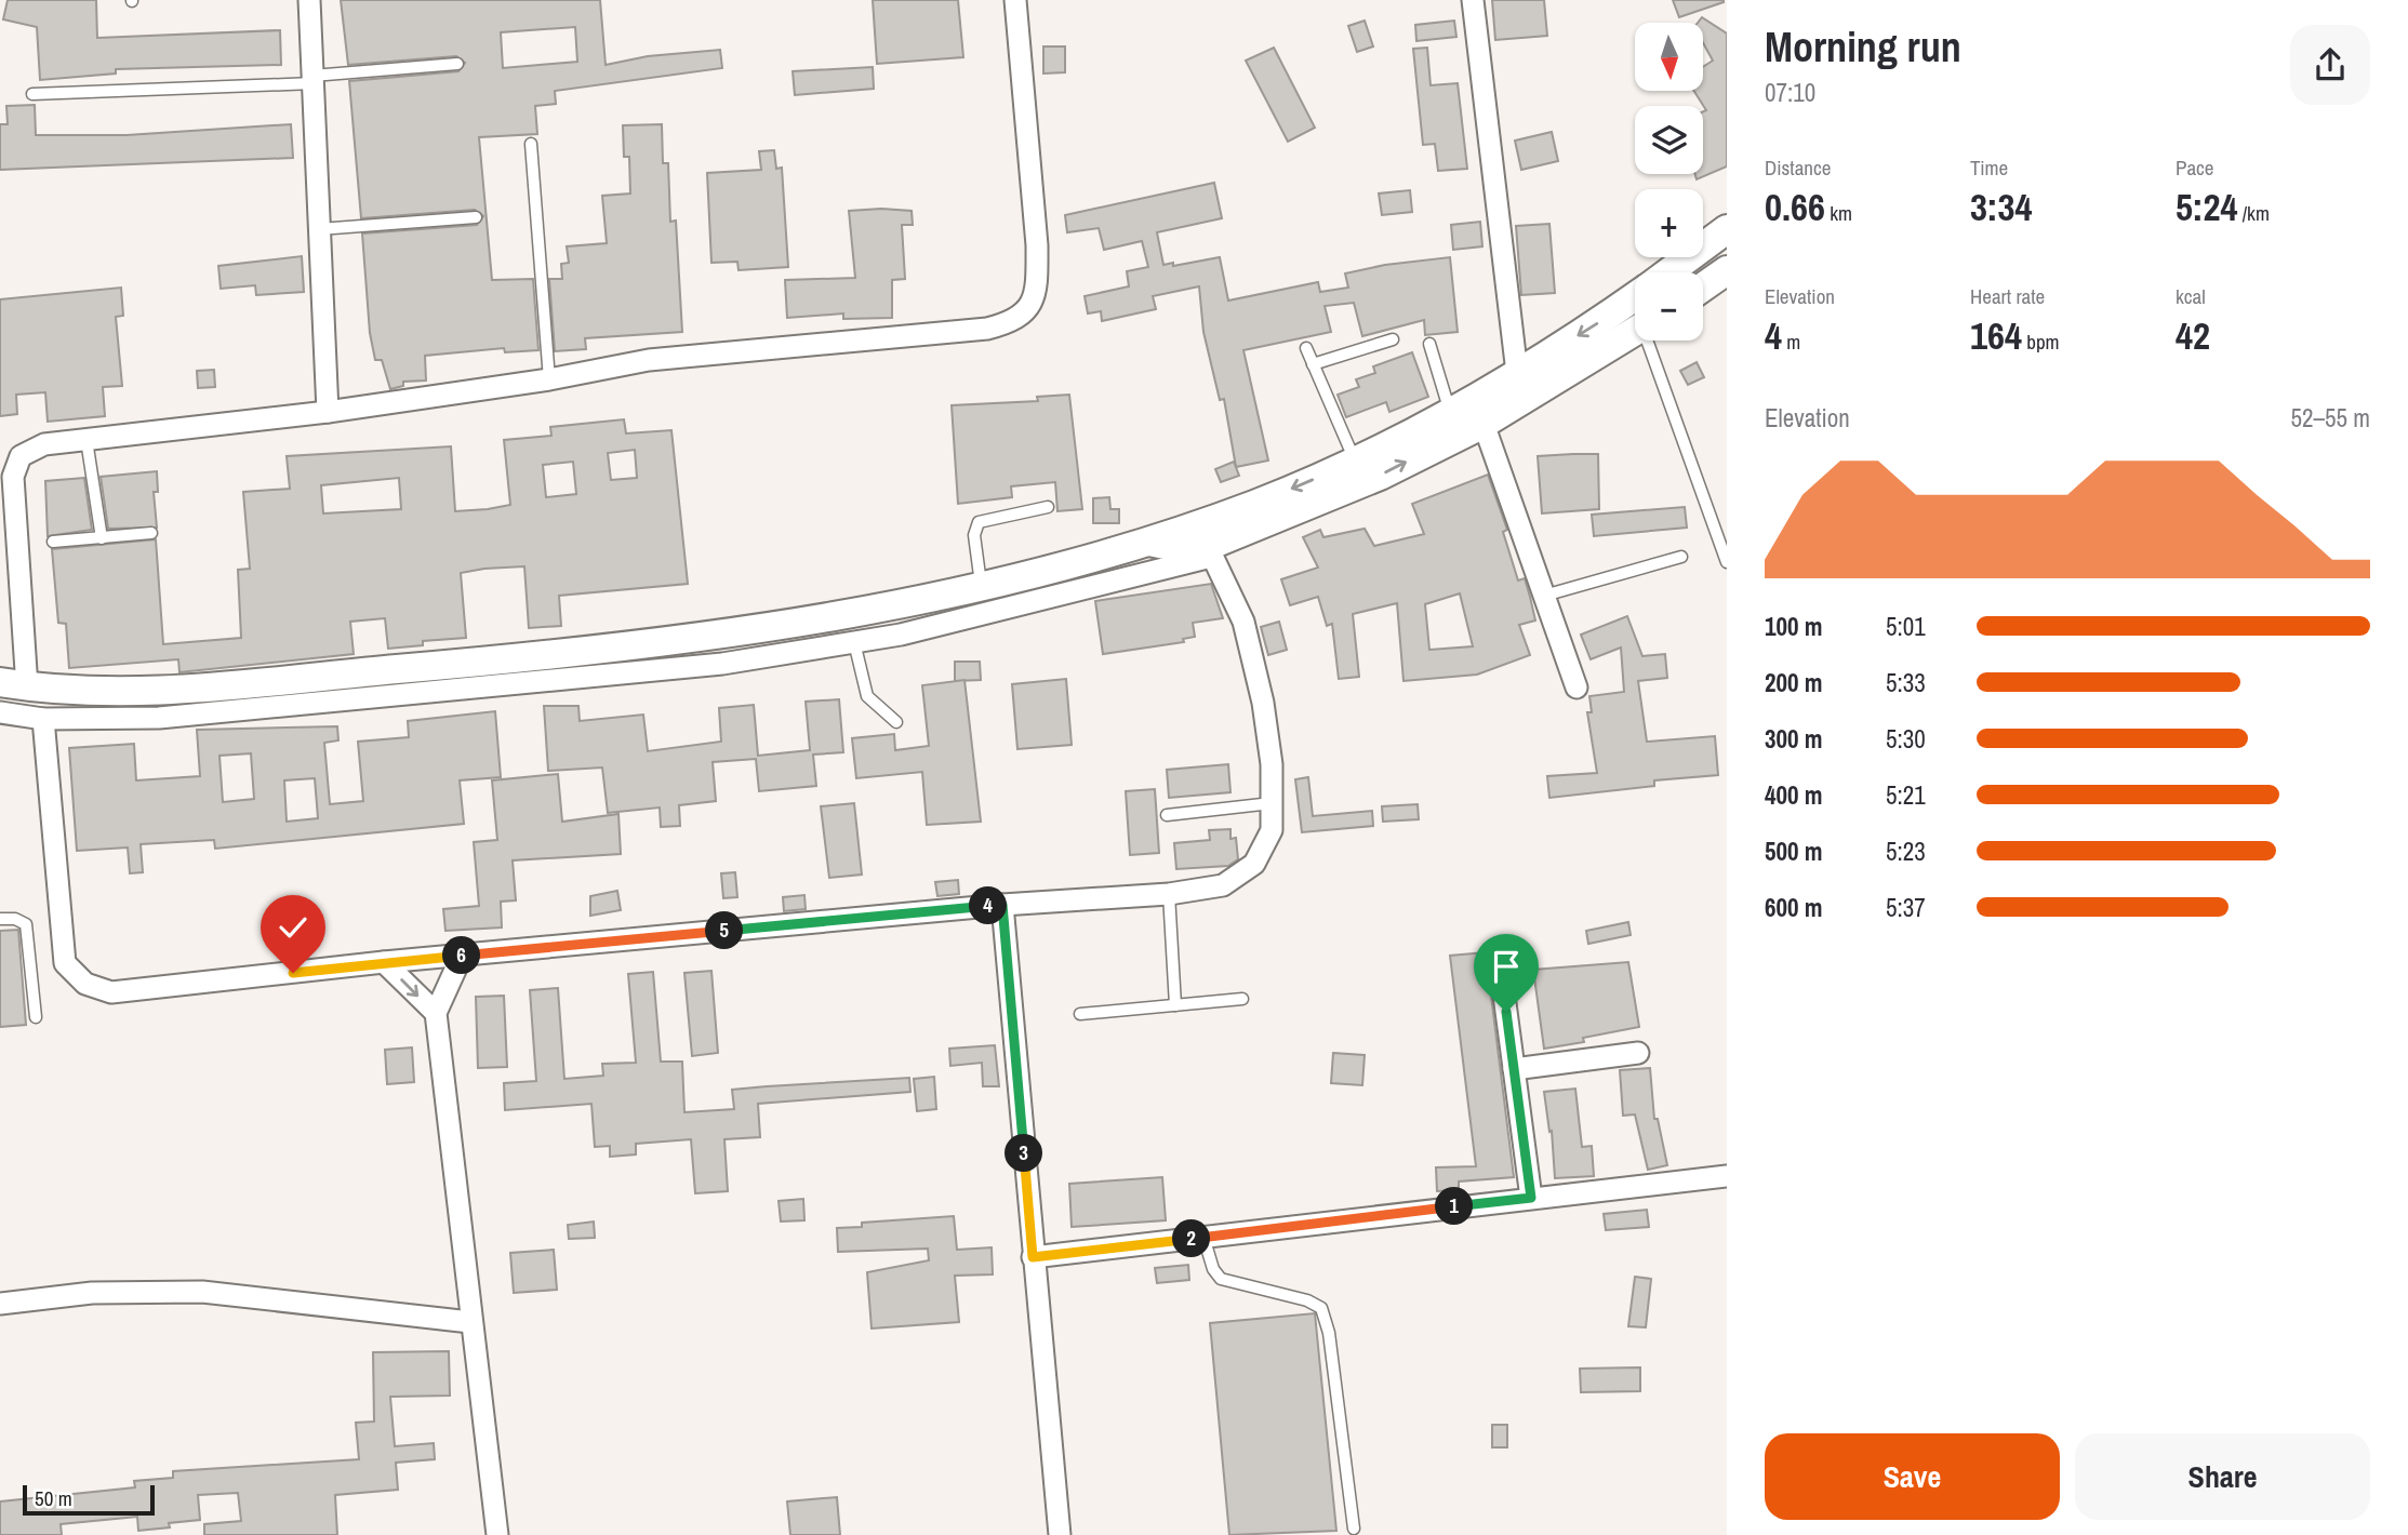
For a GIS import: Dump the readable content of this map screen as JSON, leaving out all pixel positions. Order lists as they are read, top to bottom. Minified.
{"scale_bar":"50 m","north":"bottom","page":{"heading":["Morning run","07:10"],"map_buttons":["+","−"],"stats":[["Distance","0.66 km"],["Time","3:34"],["Pace","5:24 /km"],["Elevation","4 m"],["Heart rate","164 bpm"],["kcal","42"]],"chart":["Elevation","52–55 m"],"list":[{"name":"100 m","note":"5:01"},{"name":"200 m","note":"5:33"},{"name":"300 m","note":"5:30"},{"name":"400 m","note":"5:21"},{"name":"500 m","note":"5:23"},{"name":"600 m","note":"5:37"}],"pins":["4","5","6","3","1","2"],"buttons":["Save","Share"],"scale":"50 m"}}
